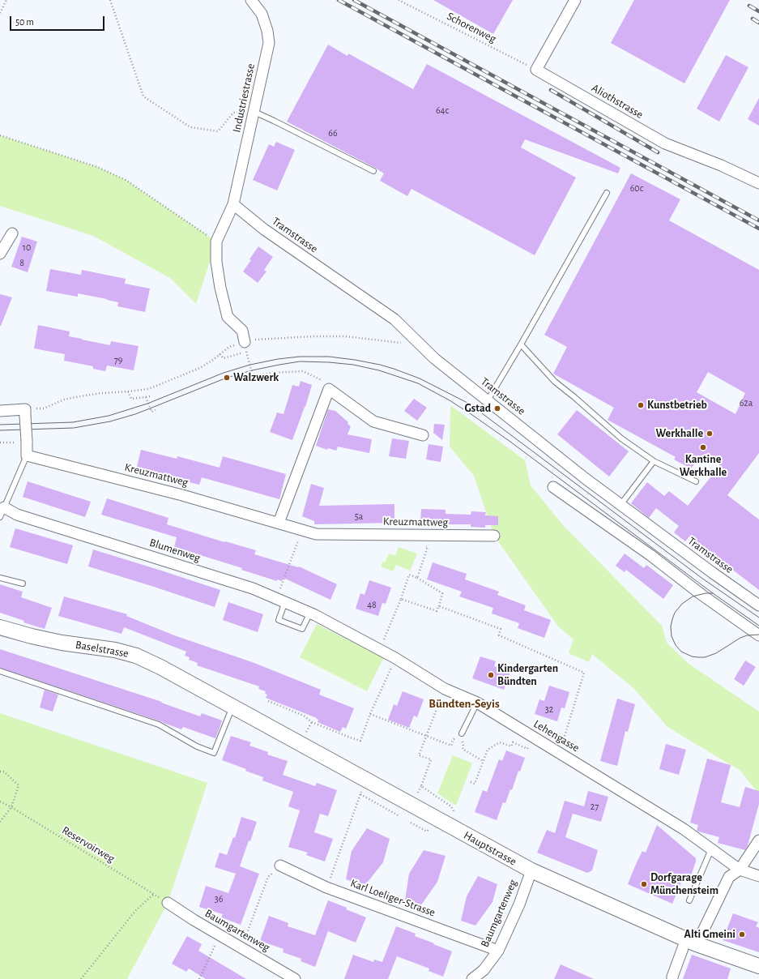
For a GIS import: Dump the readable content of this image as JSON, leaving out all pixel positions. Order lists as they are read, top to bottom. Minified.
{"streets":{"main road":["Baselstrasse","Hauptstrasse"],"street":["Industriestrasse","Aliothstrasse","Tramstrasse","Kreuzmattweg","Blumenweg","Lehengasse","Karl Loeliger-Strasse","Baumgartenweg"],"path":["Schorenweg","Reservoirweg"]},"crossings":[["Schorenweg","Aliothstrasse"],["Industriestrasse","Tramstrasse"],["Blumenweg","Lehengasse"],["Baselstrasse","Hauptstrasse"],["Reservoirweg","Baumgartenweg"],["Hauptstrasse","Baumgartenweg"],["Karl Loeliger-Strasse","Baumgartenweg"]],"districts":["Bündten-Seyis"],"places":["Walzwerk","Kunstbetrieb","Gstad","Werkhalle","Kantine Werkhalle","Kindergarten Bündten","Dorfgarage Münchensteim","Alti Gmeini"],"house_numbers":["64c","66","60c","10","8","79","62a","5a","48","32","27","36"],"scale_bar":"50 m"}
